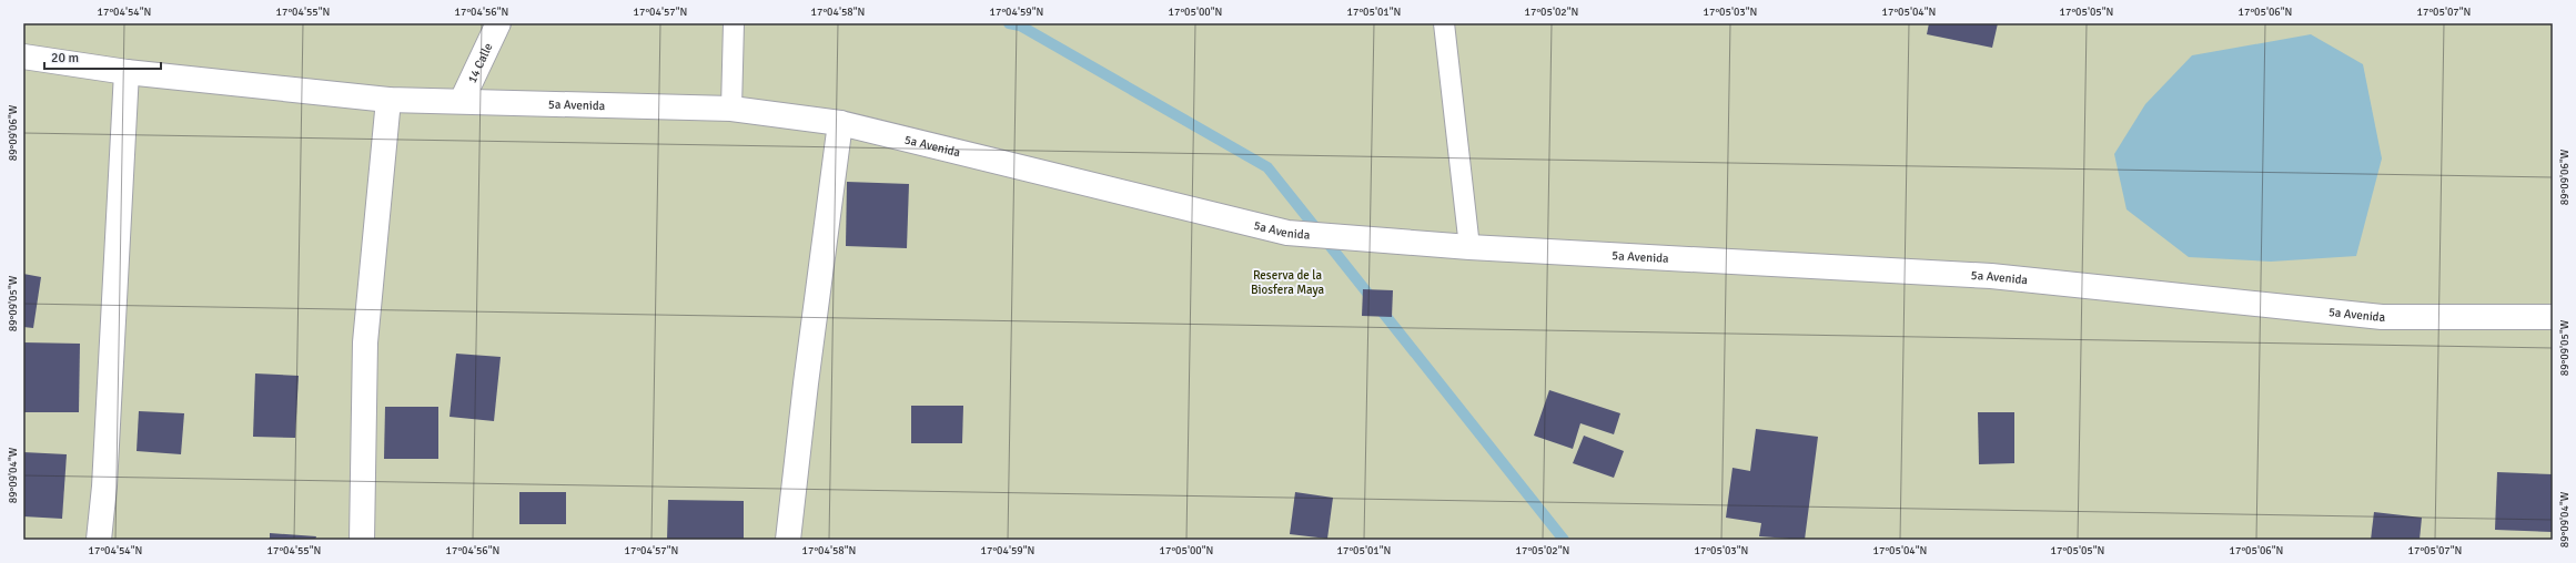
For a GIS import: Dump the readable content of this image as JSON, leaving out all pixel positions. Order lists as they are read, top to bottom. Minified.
{"streets":{"street":["14 Calle","5a Avenida"]},"crossings":[["14 Calle","5a Avenida"]],"parks":["Reserva de la Biosfera Maya"],"scale_bar":"20 m","coordinates":["17°04'54\"N","17°04'55\"N","17°04'56\"N","17°04'57\"N","17°04'58\"N","17°04'59\"N","17°05'00\"N","17°05'01\"N","17°05'02\"N","17°05'03\"N","17°05'04\"N","17°05'05\"N","17°05'06\"N","17°05'07\"N","89°09'06\"W","89°09'05\"W","89°09'04\"W"]}
